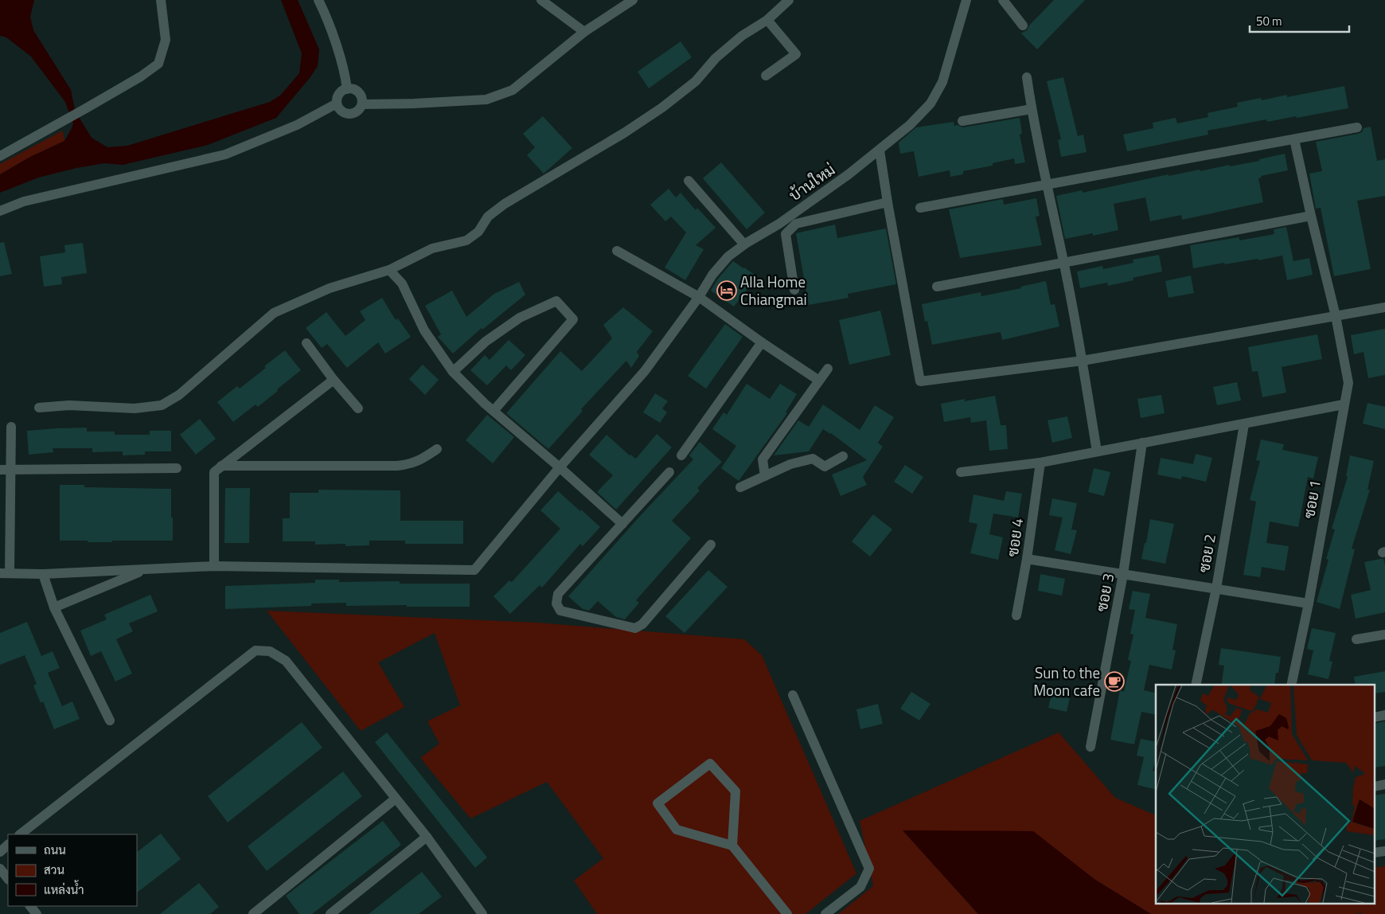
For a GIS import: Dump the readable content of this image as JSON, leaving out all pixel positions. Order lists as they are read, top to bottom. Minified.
{"streets":{"street":["บ้านใหม่","ซอย 1","ซอย 4","ซอย 2","ซอย 3"]},"places":{"hotel":["Alla Home Chiangmai"],"cafe":["Sun to the Moon cafe"]},"legend":["ถนน","สวน","แหล่งน้ำ"],"scale_bar":"50 m"}
